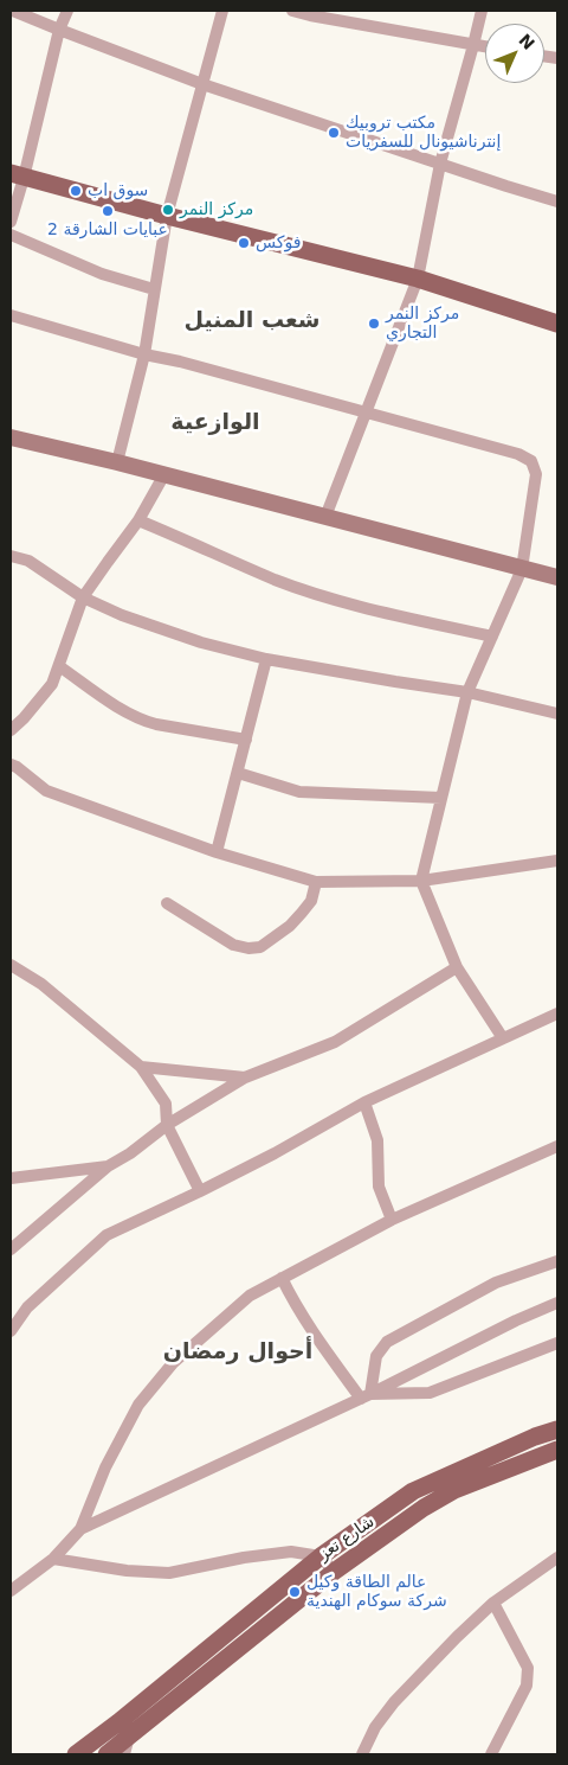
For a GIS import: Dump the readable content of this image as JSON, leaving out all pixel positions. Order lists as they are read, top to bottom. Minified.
{"streets":{"main road":["شارع تعز"]},"districts":["شعب المنيل","الوازعية","أحوال رمضان"],"places":["مكتب تروبيك إنترناشيونال للسفريات","سوق اب","مركز النمر","عبايات الشارقة 2","فوكس","مركز النمر التجاري","عالم الطاقة وكيل شركة سوكام الهندية"],"north":"top right"}
